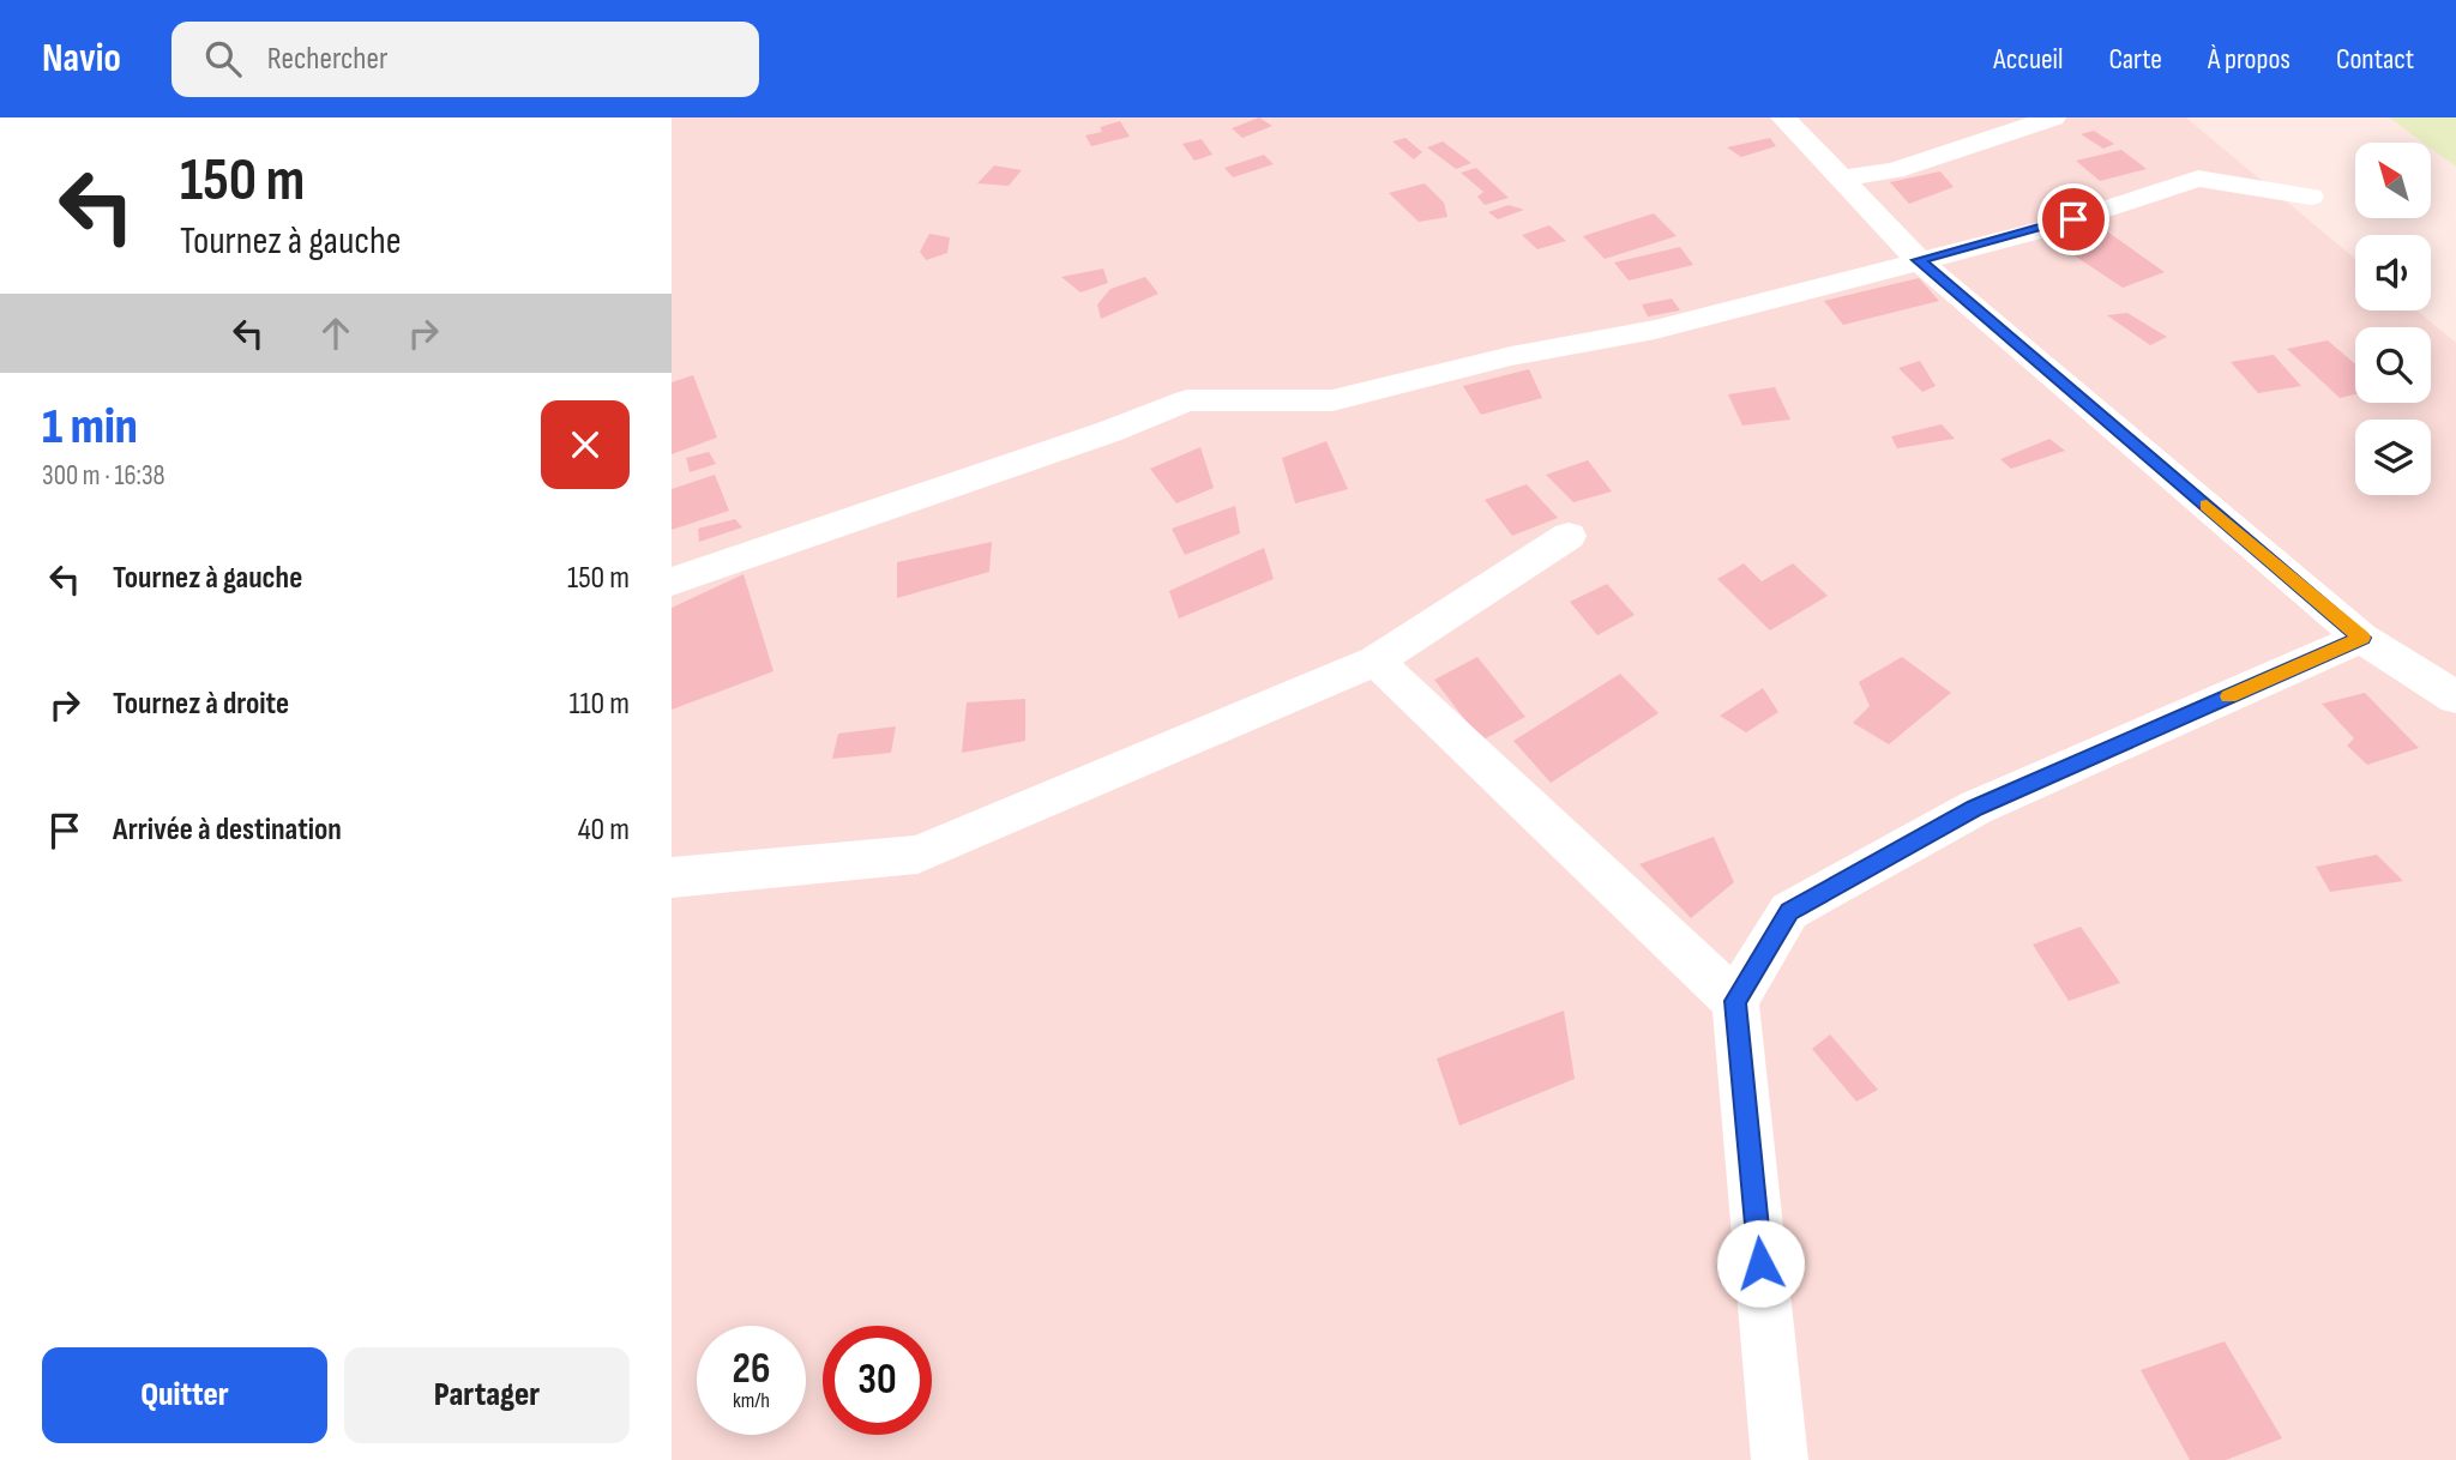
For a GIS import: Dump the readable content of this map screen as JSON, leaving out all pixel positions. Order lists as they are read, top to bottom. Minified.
{"north":"top left","page":{"header":"Navio","search":"Rechercher","nav":["Accueil","Carte","À propos","Contact"],"turn":["150 m","Tournez à gauche"],"heading":["1 min","300 m · 16:38"],"list":[{"name":"Tournez à gauche","value":"150 m"},{"name":"Tournez à droite","value":"110 m"},{"name":"Arrivée à destination","value":"40 m"}],"speed":"26 km/h","limit":"30","buttons":["Quitter","Partager"]}}
